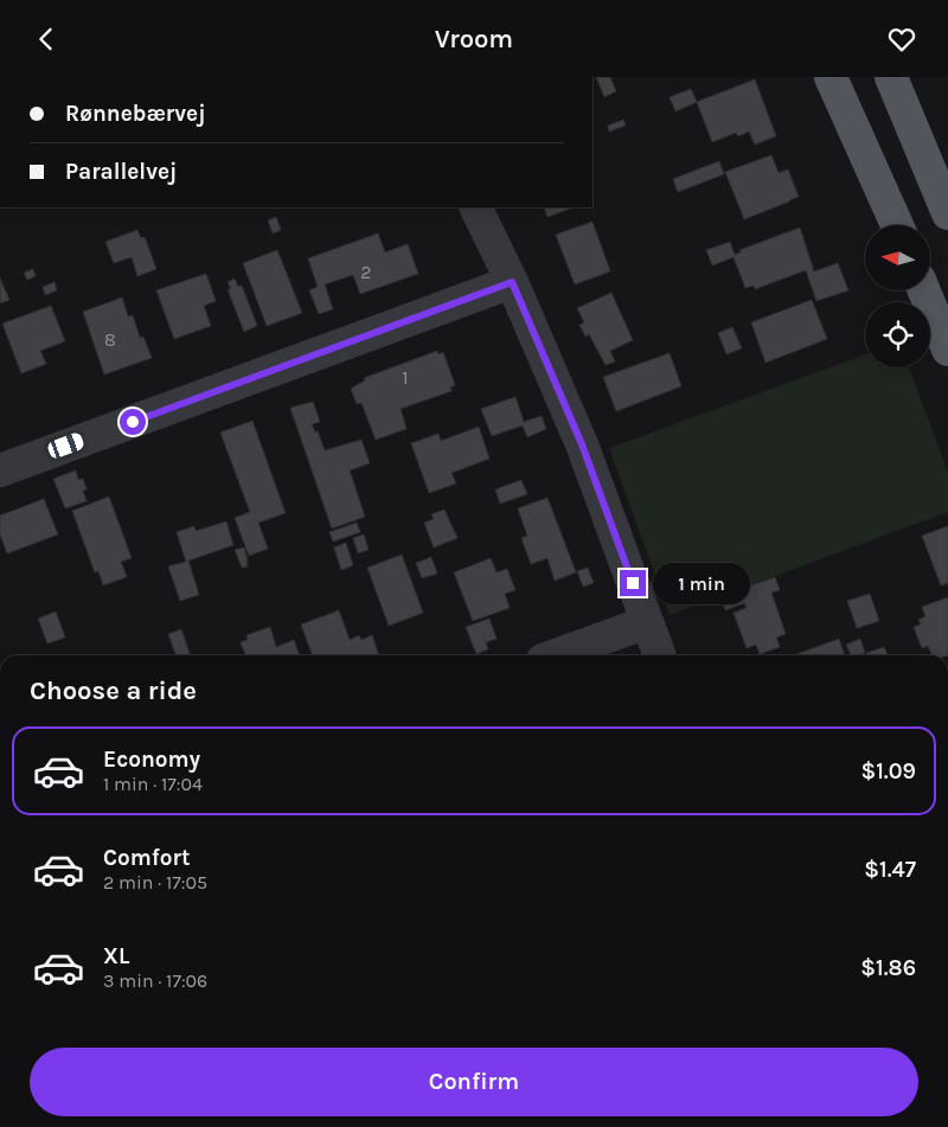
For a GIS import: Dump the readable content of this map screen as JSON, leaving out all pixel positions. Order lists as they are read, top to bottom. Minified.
{"house_numbers":["2","8","1"],"north":"left","page":{"header":"Vroom","banner":["Rønnebærvej","Parallelvej"],"bubble":"1 min","heading":"Choose a ride","list":[{"name":"Economy","note":"1 min · 17:04","value":"$1.09"},{"name":"Comfort","note":"2 min · 17:05","value":"$1.47"},{"name":"XL","note":"3 min · 17:06","value":"$1.86"}],"buttons":"Confirm"}}
